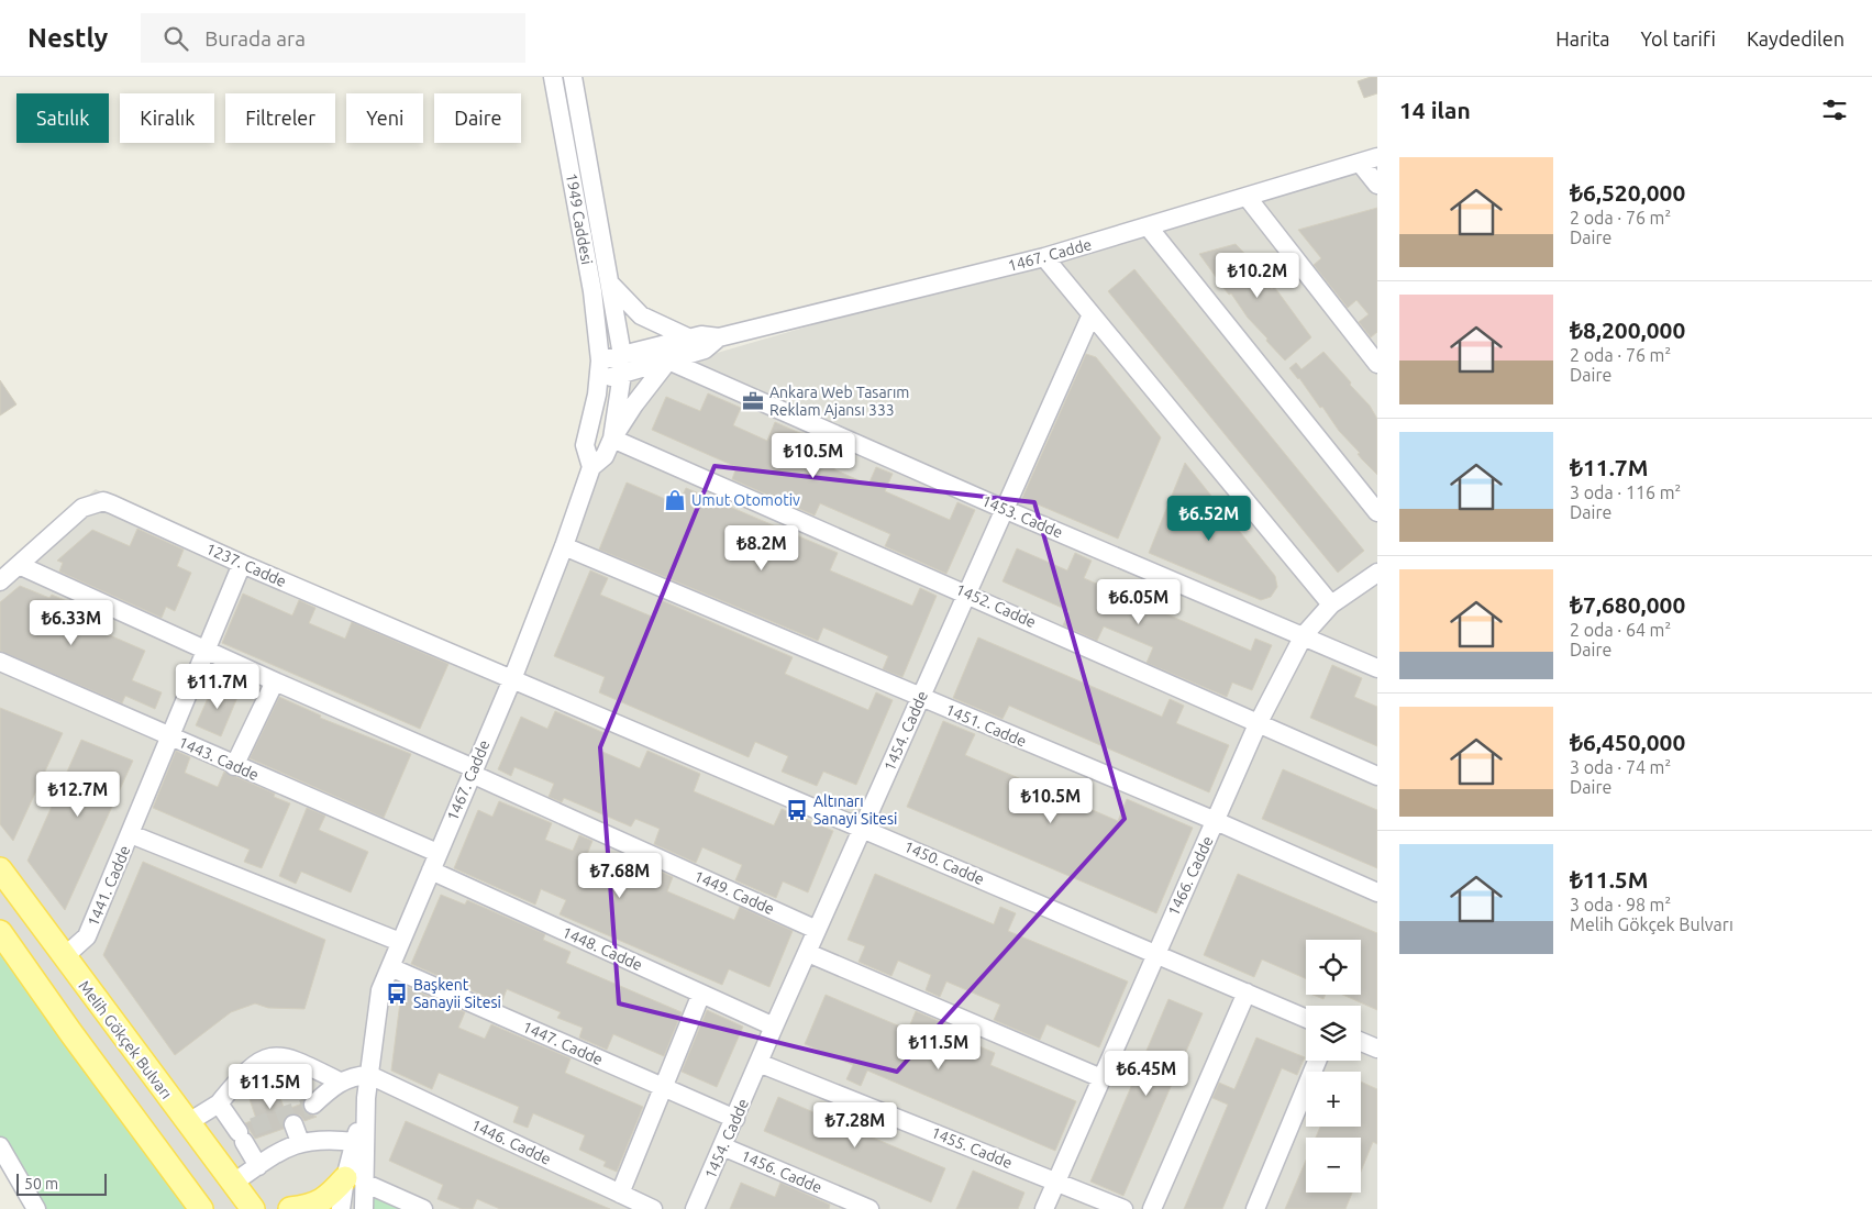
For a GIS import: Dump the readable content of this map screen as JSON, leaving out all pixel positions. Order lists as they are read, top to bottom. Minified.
{"streets":{"main road":["Melih Gökçek Bulvarı"],"street":["1949 Caddesi","1467. Cadde","1453. Cadde","1237. Cadde","1452. Cadde","1451. Cadde","1454. Cadde","1443. Cadde","1450. Cadde","1466. Cadde","1441. Cadde","1449. Cadde","1448. Cadde","1447. Cadde","1446. Cadde","1455. Cadde","1456. Cadde"]},"crossings":[["1949 Caddesi","1467. Cadde"],["1467. Cadde","1453. Cadde"],["1467. Cadde","1237. Cadde"],["1467. Cadde","1452. Cadde"],["1467. Cadde","1451. Cadde"],["1467. Cadde","1443. Cadde"],["1467. Cadde","1450. Cadde"],["1467. Cadde","1449. Cadde"],["1467. Cadde","1448. Cadde"],["1467. Cadde","1447. Cadde"],["1467. Cadde","1446. Cadde"],["1453. Cadde","1454. Cadde"],["1453. Cadde","1466. Cadde"],["1237. Cadde","1450. Cadde"],["1237. Cadde","1441. Cadde"],["1237. Cadde","1449. Cadde"],["1452. Cadde","1454. Cadde"],["1452. Cadde","1466. Cadde"],["1451. Cadde","1454. Cadde"],["1451. Cadde","1466. Cadde"],["1454. Cadde","1450. Cadde"],["1454. Cadde","1449. Cadde"],["1454. Cadde","1448. Cadde"],["1454. Cadde","1447. Cadde"],["1454. Cadde","1455. Cadde"],["1454. Cadde","1456. Cadde"],["1443. Cadde","1441. Cadde"],["1450. Cadde","1466. Cadde"],["1466. Cadde","1455. Cadde"],["1441. Cadde","1449. Cadde"],["1441. Cadde","Melih Gökçek Bulvarı"]],"places":{"office":["Ankara Web Tasarım Reklam Ajansı 333"],"shop":["Umut Otomotiv"],"bus stop":["Altınarı Sanayi Sitesi","Başkent Sanayii Sitesi"]},"scale_bar":"50 m","page":{"header":"Nestly","search":"Burada ara","nav":["Harita","Yol tarifi","Kaydedilen"],"heading":"14 ilan","chip":["Satılık","Kiralık","Filtreler","Yeni","Daire"],"list":[{"name":"₺6,520,000","note":"2 oda · 76 m² · Daire"},{"name":"₺8,200,000","note":"2 oda · 76 m² · Daire"},{"name":"₺11.7M","note":"3 oda · 116 m² · Daire"},{"name":"₺7,680,000","note":"2 oda · 64 m² · Daire"},{"name":"₺6,450,000","note":"3 oda · 74 m² · Daire"},{"name":"₺11.5M","note":"3 oda · 98 m² · Melih Gökçek Bulvarı"}],"price":["₺10.2M","₺10.5M","₺6.52M","₺8.2M","₺6.05M","₺6.33M","₺11.7M","₺12.7M","₺10.5M","₺7.68M","₺11.5M","₺6.45M","₺11.5M","₺7.28M"],"map_buttons":["+","−"],"scale":"50 m"}}
